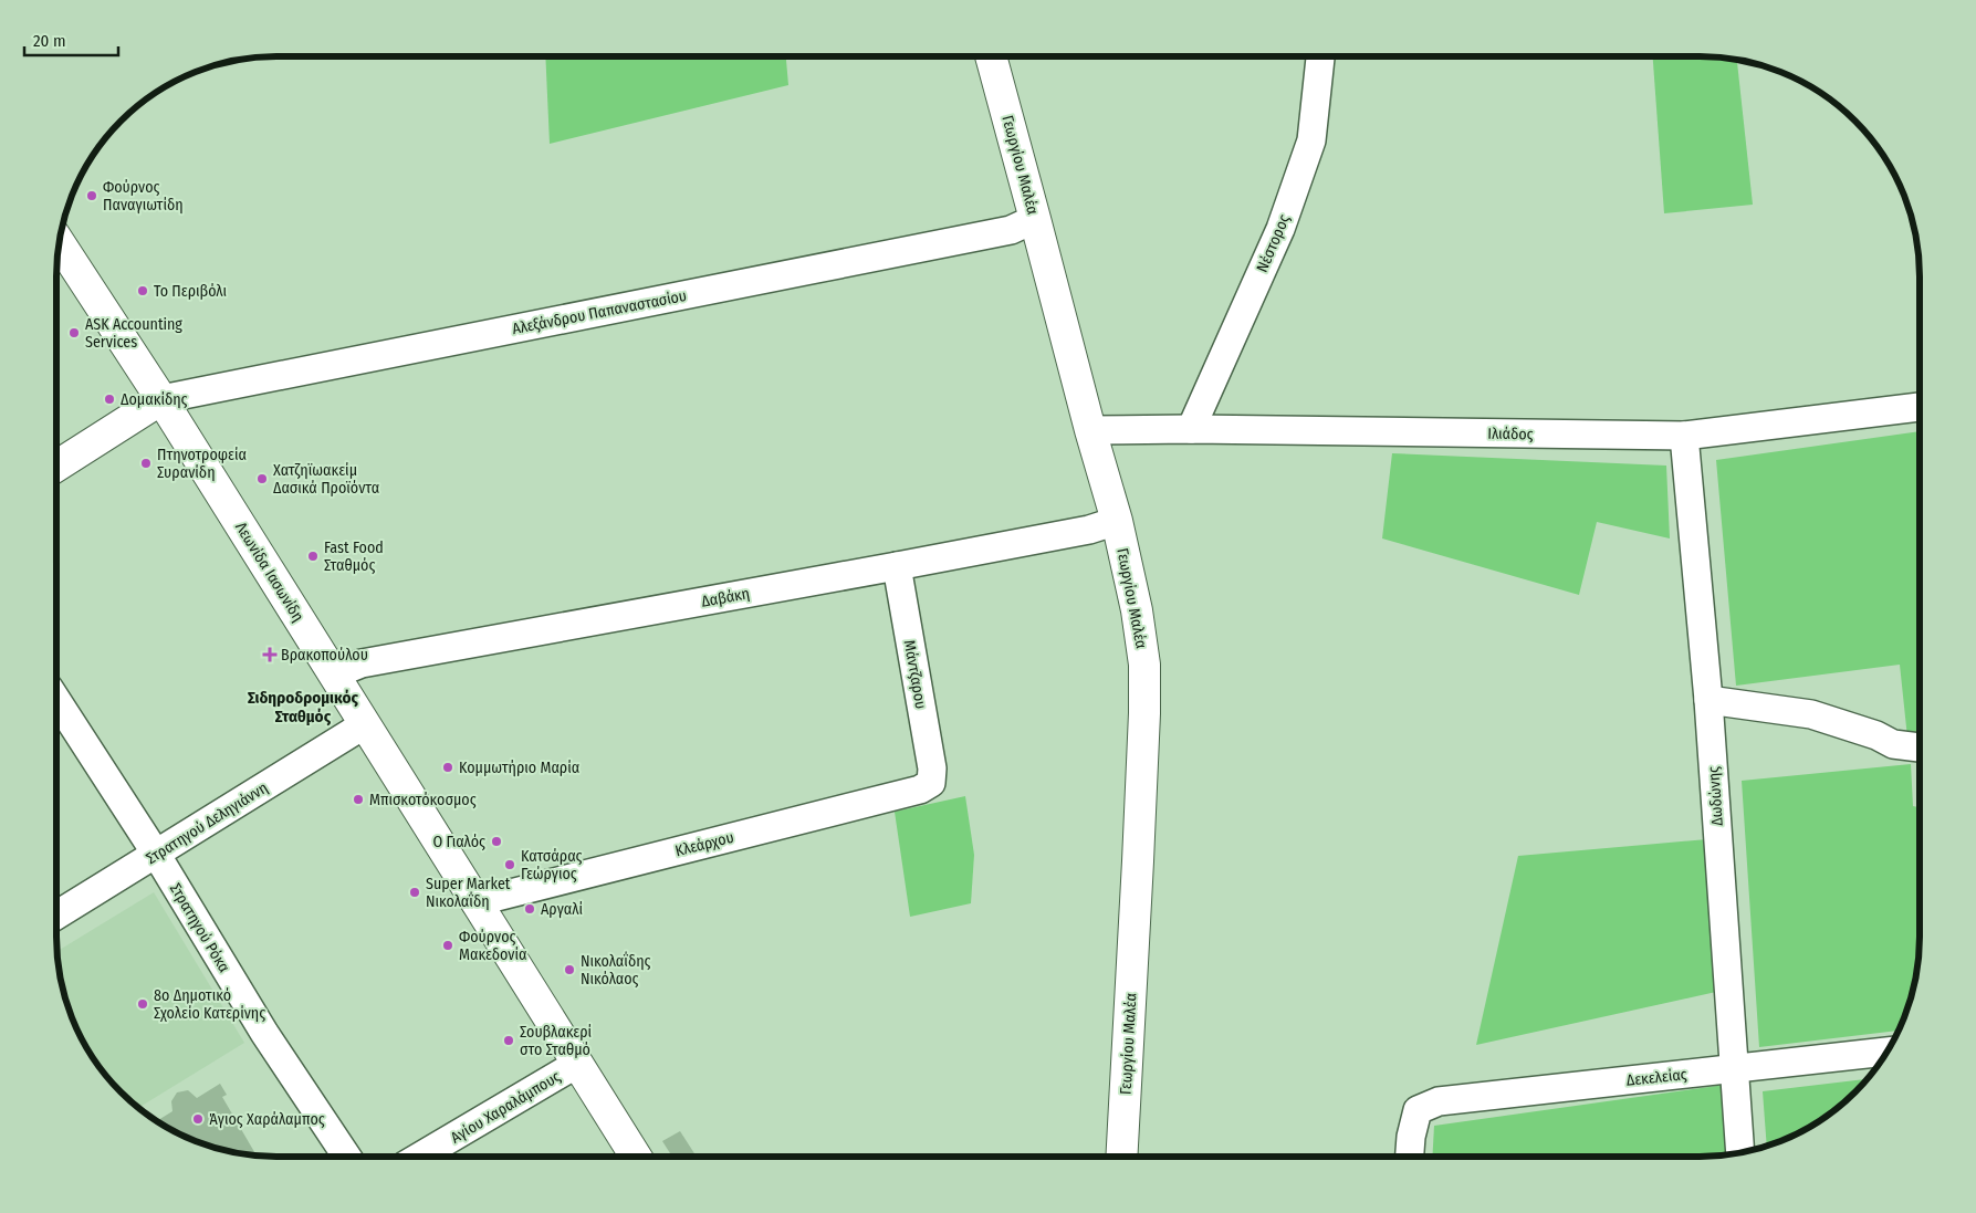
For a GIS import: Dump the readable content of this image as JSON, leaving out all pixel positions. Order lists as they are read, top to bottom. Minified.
{"streets":{"street":["Γεωργίου Μαλέα","Νέστορος","Αλεξάνδρου Παπαναστασίου","Ιλιάδος","Λεωνίδα Ιασωνίδη","Δαβάκη","Μάντζαρου","Δωδώνης","Στρατηγού Δεληγιάννη","Κλεάρχου","Στρατηγού Ρόκα","Δεκελείας","Αγίου Χαραλάμπους"]},"crossings":[["Γεωργίου Μαλέα","Αλεξάνδρου Παπαναστασίου"],["Γεωργίου Μαλέα","Ιλιάδος"],["Γεωργίου Μαλέα","Δαβάκη"],["Νέστορος","Ιλιάδος"],["Αλεξάνδρου Παπαναστασίου","Λεωνίδα Ιασωνίδη"],["Ιλιάδος","Δωδώνης"],["Λεωνίδα Ιασωνίδη","Δαβάκη"],["Λεωνίδα Ιασωνίδη","Στρατηγού Δεληγιάννη"],["Λεωνίδα Ιασωνίδη","Κλεάρχου"],["Λεωνίδα Ιασωνίδη","Αγίου Χαραλάμπους"],["Δαβάκη","Μάντζαρου"],["Μάντζαρου","Κλεάρχου"],["Δωδώνης","Δεκελείας"],["Στρατηγού Δεληγιάννη","Στρατηγού Ρόκα"]],"districts":["Σιδηροδρομικός Σταθμός"],"places":{"other":["Φούρνος Παναγιωτίδη","Το Περιβόλι","ASK Accounting Services","Δομακίδης","Πτηνοτροφεία Συρανίδη","Χατζηϊωακείμ Δασικά Προϊόντα","Fast Food Σταθμός","Κομμωτήριο Μαρία","Μπισκοτόκοσμος","Ο Γιαλός","Κατσάρας Γεώργιος","Super Market Νικολαΐδη","Αργαλί","Φούρνος Μακεδονία","Νικολαΐδης Νικόλαος","8ο Δημοτικό Σχολείο Κατερίνης","Σουβλακερί στο Σταθμό","Άγιος Χαράλαμπος"],"health":["Βρακοπούλου"]},"scale_bar":"20 m"}
